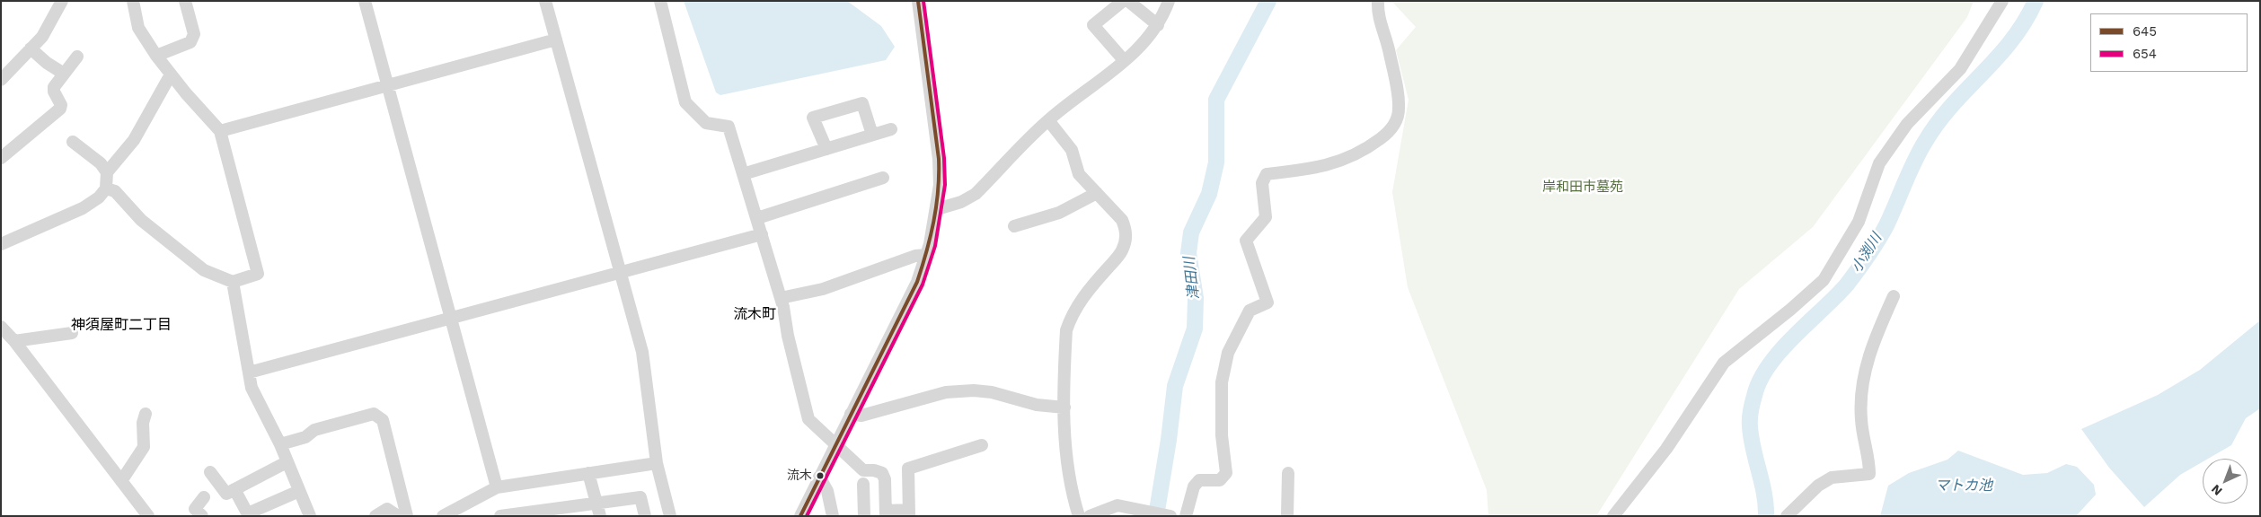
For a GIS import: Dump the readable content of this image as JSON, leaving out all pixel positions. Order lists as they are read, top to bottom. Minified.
{"districts":["流木町","神須屋町二丁目"],"water":["小渕川","津田川","マトカ池"],"parks":["岸和田市墓苑"],"places":["流木"],"lines":["transit line 645","transit line 654"],"legend":["645","654"],"north":"bottom left"}
